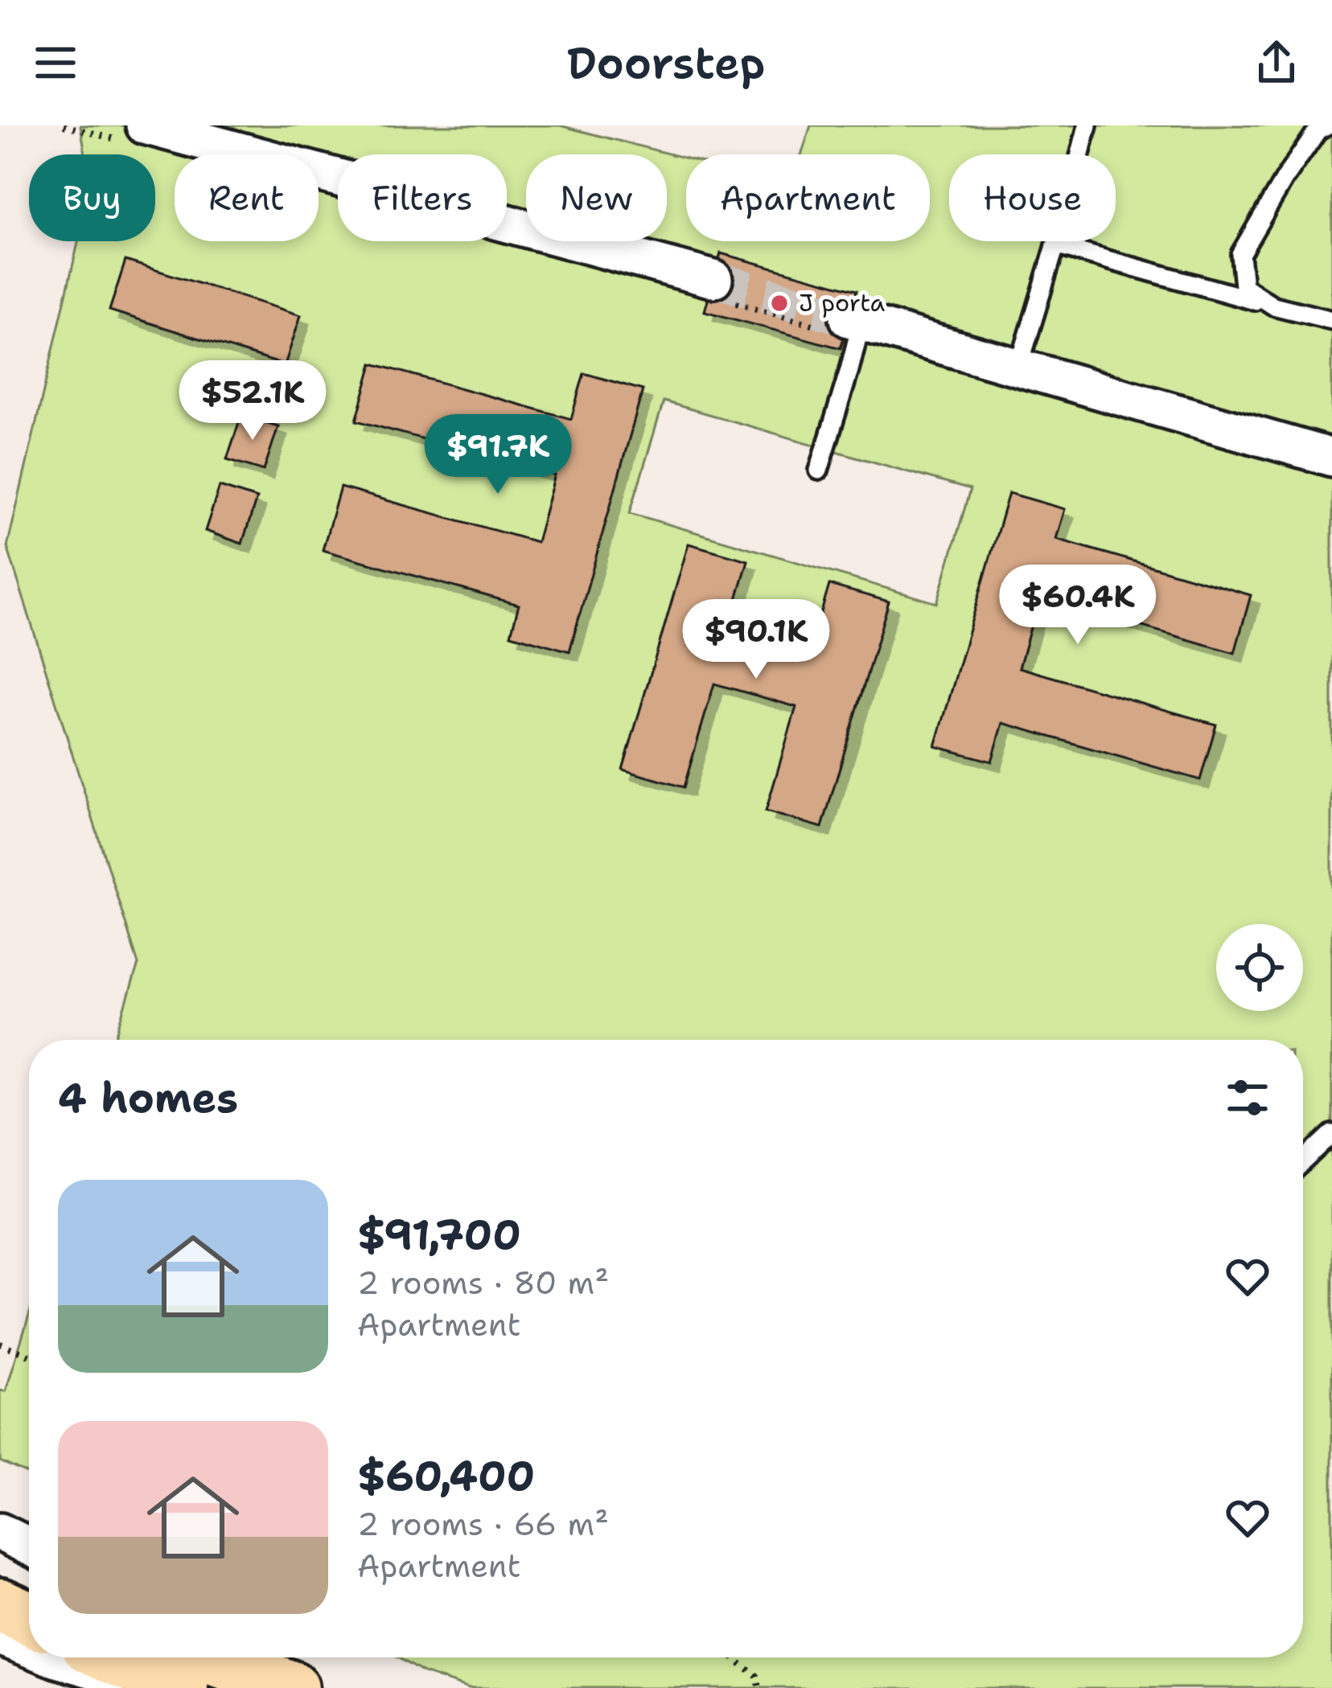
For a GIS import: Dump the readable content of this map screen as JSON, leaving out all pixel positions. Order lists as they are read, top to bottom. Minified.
{"places":["J porta"],"page":{"header":"Doorstep","chip":["Buy","Rent","Filters","New","Apartment","House"],"price":["$52.1K","$91.7K","$60.4K","$90.1K"],"heading":"4 homes","list":[{"name":"$91,700","note":"2 rooms · 80 m² · Apartment"},{"name":"$60,400","note":"2 rooms · 66 m² · Apartment"}]}}
